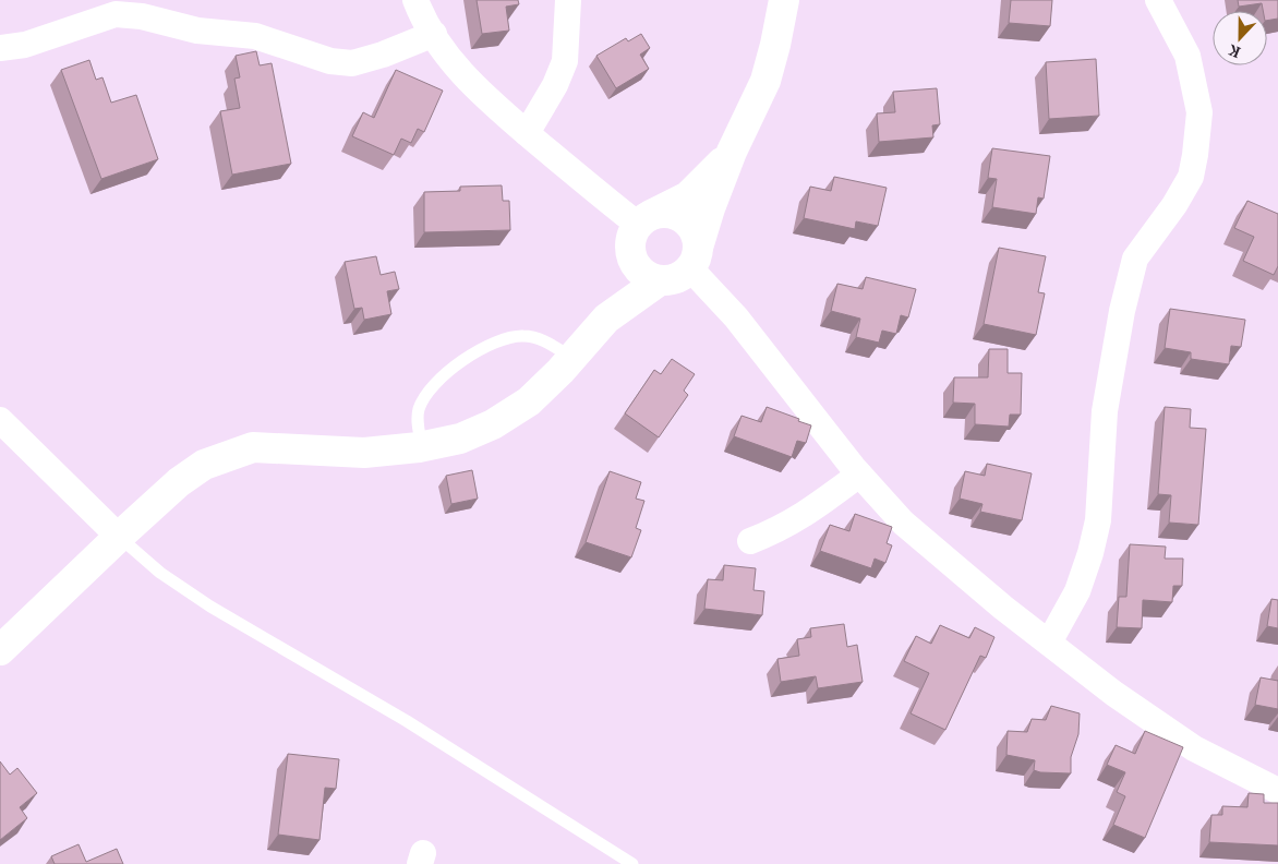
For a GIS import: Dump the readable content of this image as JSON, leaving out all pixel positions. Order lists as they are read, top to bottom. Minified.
{"north":"bottom"}
